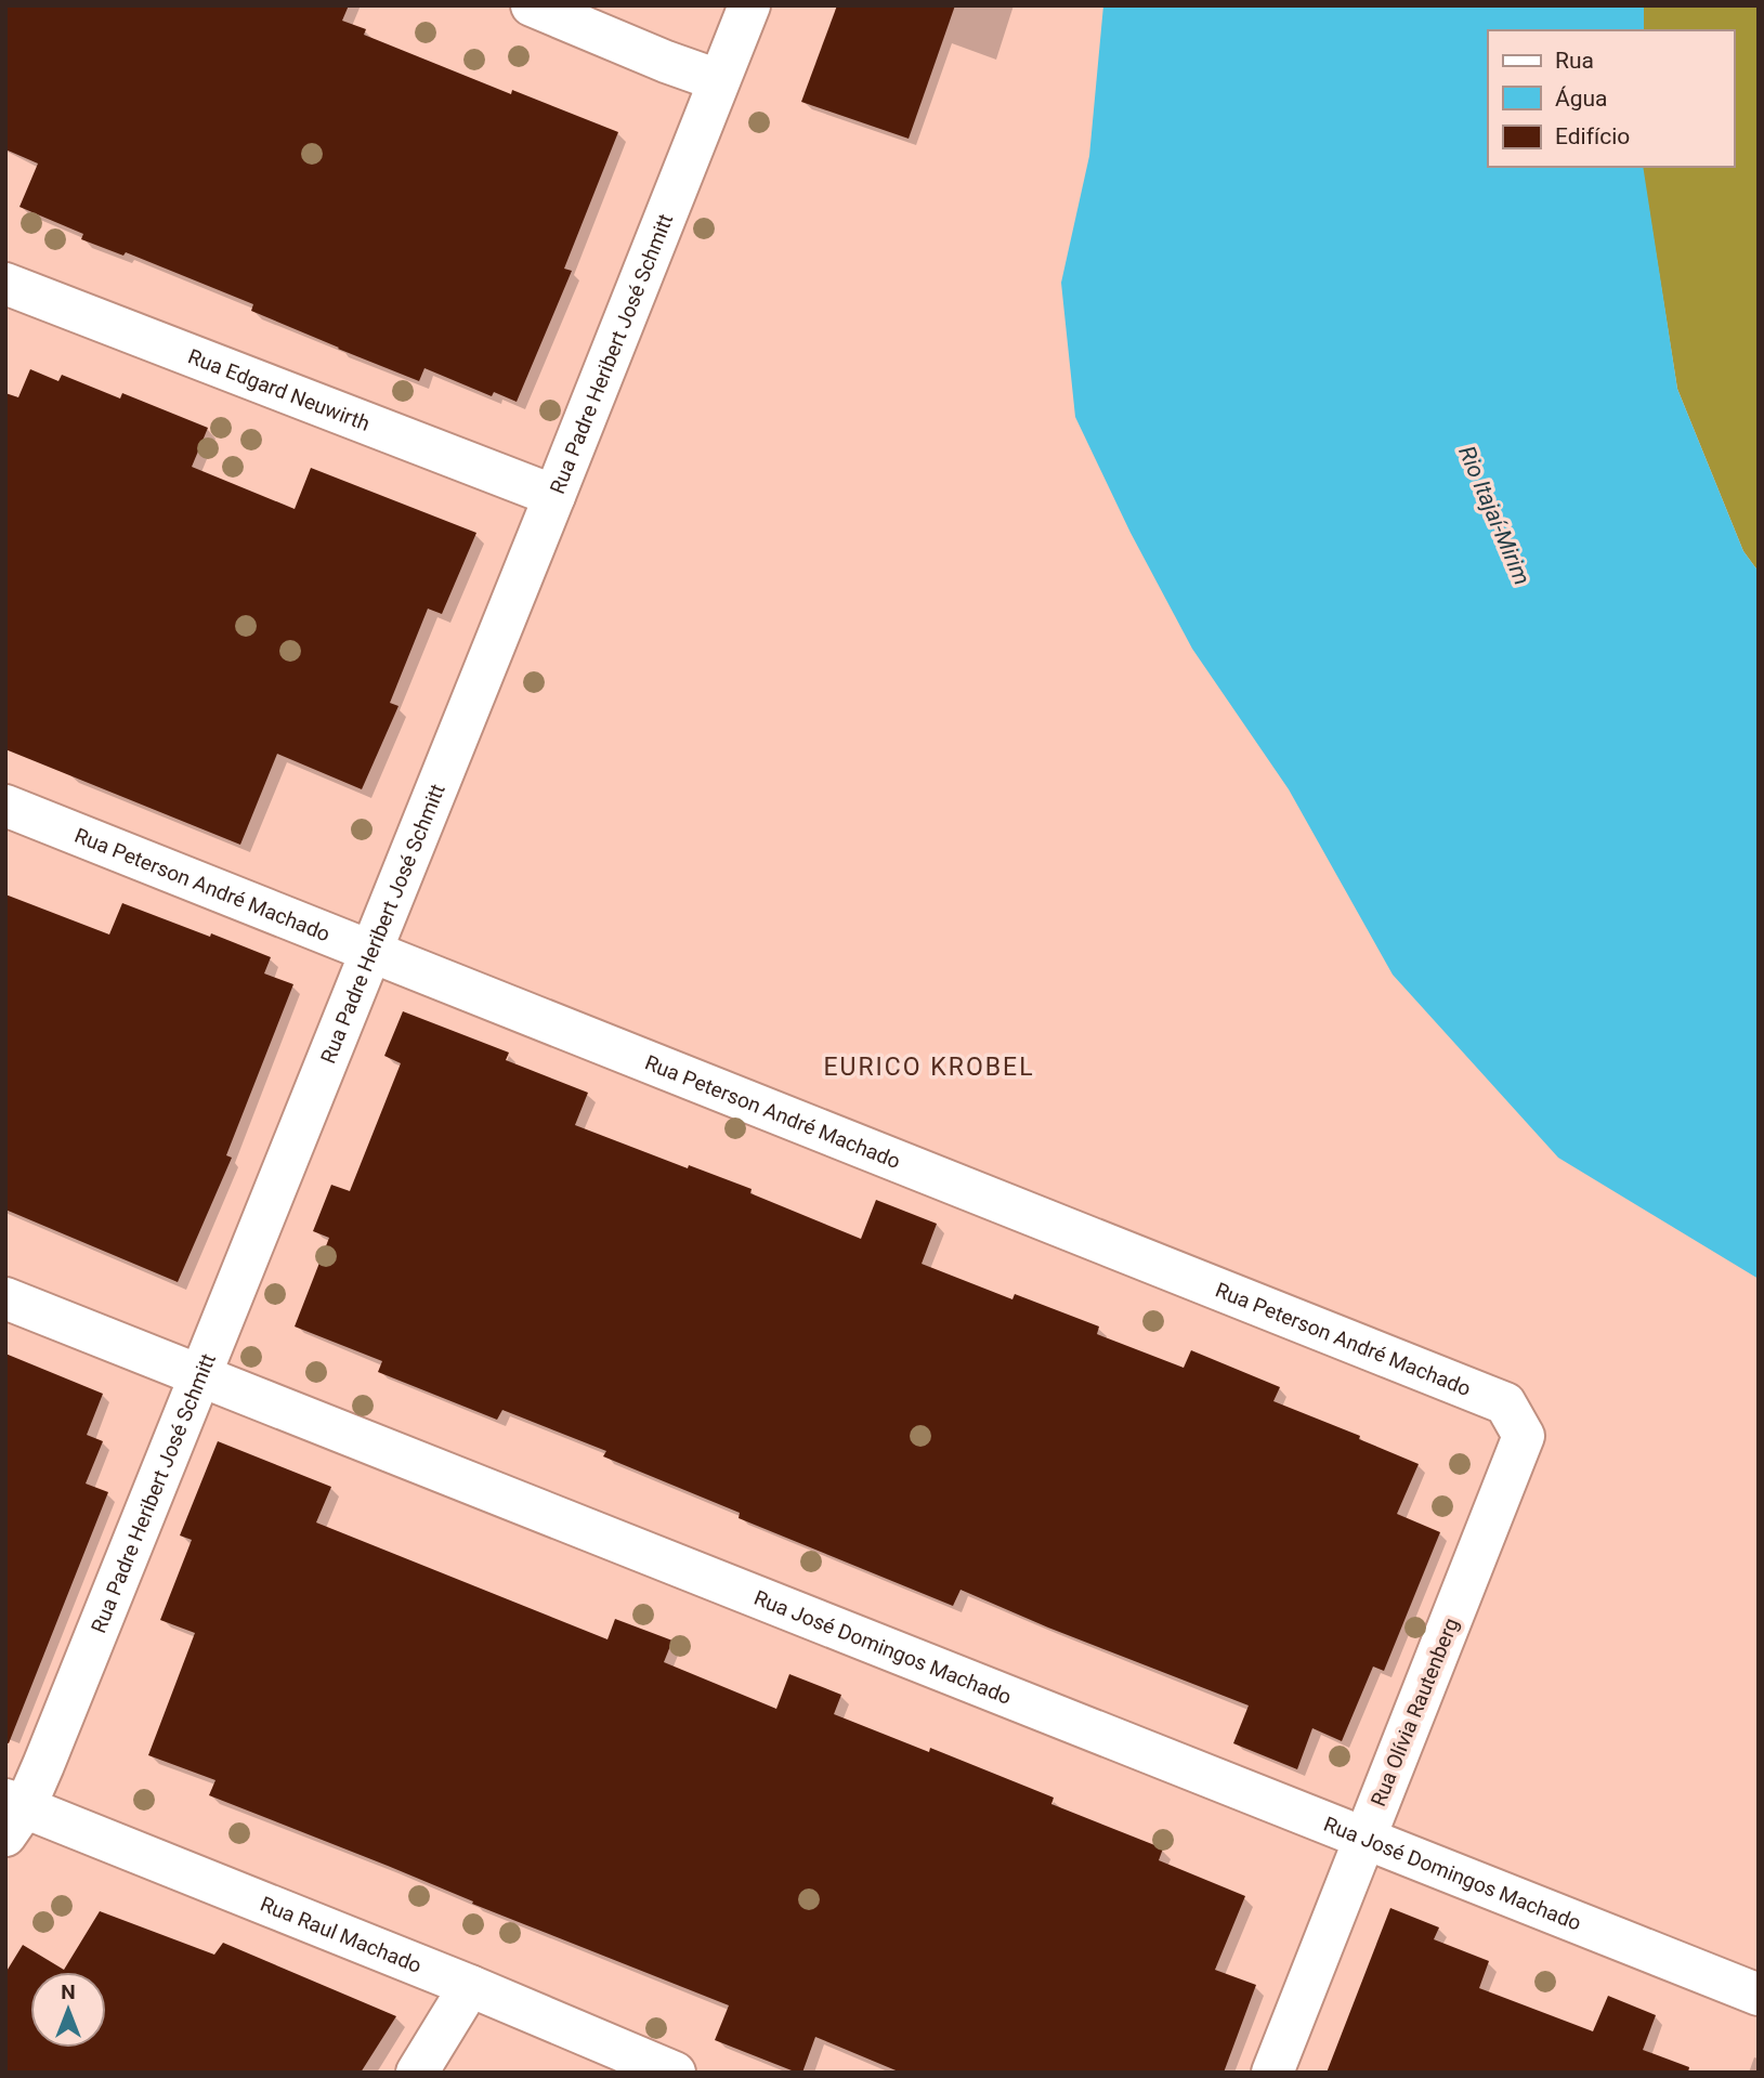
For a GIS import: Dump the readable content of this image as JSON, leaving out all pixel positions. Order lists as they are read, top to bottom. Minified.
{"streets":{"street":["Rua Padre Heribert José Schmitt","Rua Edgard Neuwirth","Rua Peterson André Machado","Rua José Domingos Machado","Rua Olívia Rautenberg","Rua Raul Machado"]},"crossings":[["Rua Padre Heribert José Schmitt","Rua Edgard Neuwirth"],["Rua Padre Heribert José Schmitt","Rua Peterson André Machado"],["Rua Padre Heribert José Schmitt","Rua José Domingos Machado"],["Rua Padre Heribert José Schmitt","Rua Raul Machado"],["Rua Peterson André Machado","Rua Olívia Rautenberg"],["Rua José Domingos Machado","Rua Olívia Rautenberg"]],"districts":["EURICO KROBEL"],"water":["Rio Itajaí-Mirim"],"legend":["Rua","Água","Edifício"],"north":"top"}
